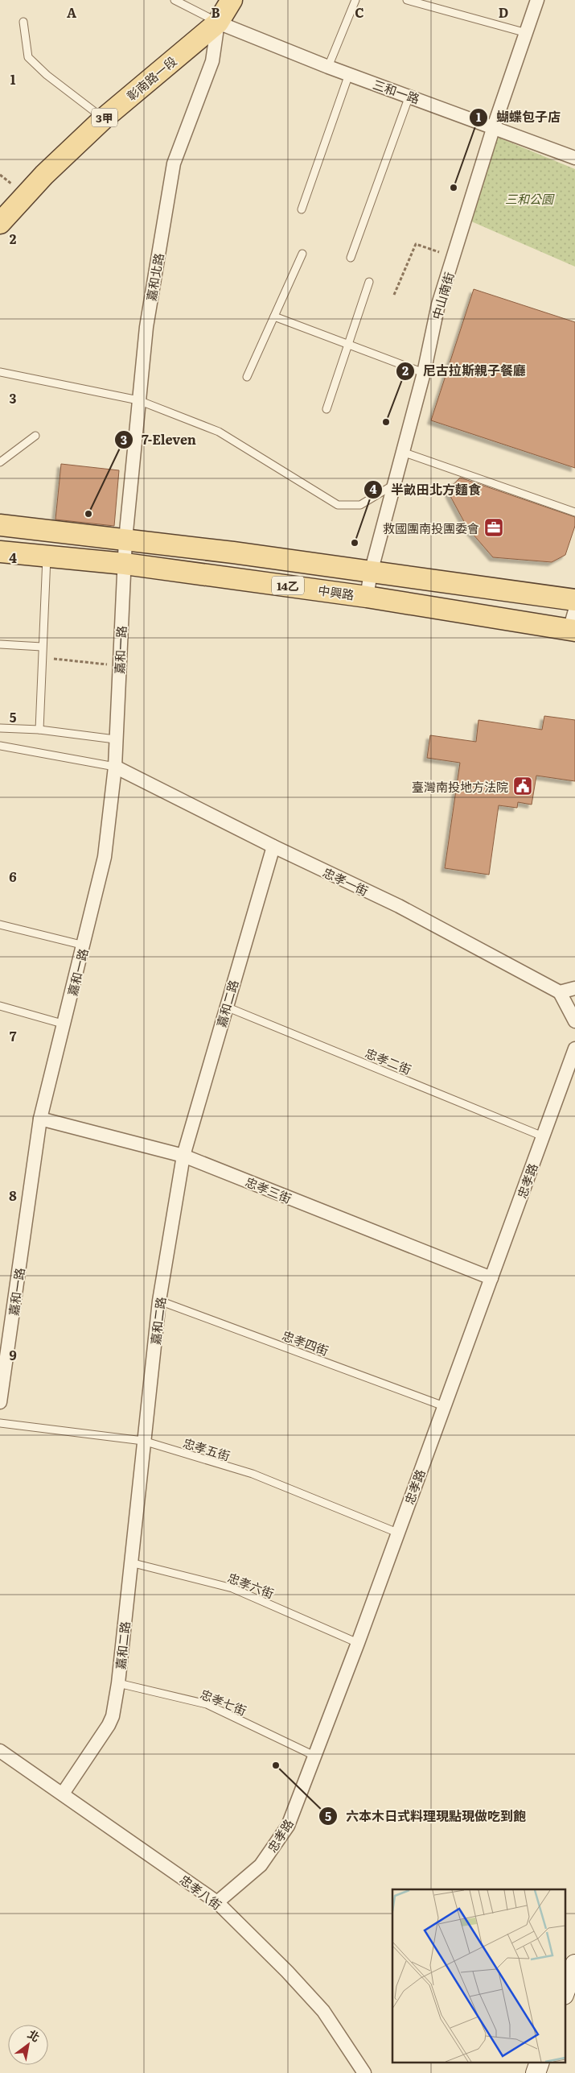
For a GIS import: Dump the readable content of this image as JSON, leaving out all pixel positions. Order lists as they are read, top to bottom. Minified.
{"streets":{"main road":["彰南路一段","3甲","14乙","中興路"],"street":["三和一路","嘉和北路","中山南街","嘉和一路","忠孝一街","嘉和二路","忠孝路","忠孝三街","忠孝八街"],"lane":["忠孝二街","忠孝四街","忠孝五街","忠孝六街","忠孝七街"]},"crossings":[["彰南路一段","三和一路"],["彰南路一段","嘉和北路"],["三和一路","嘉和北路"],["三和一路","中山南街"],["嘉和北路","中興路"],["嘉和北路","嘉和一路"],["中山南街","中興路"],["中興路","嘉和一路"],["嘉和一路","忠孝一街"],["嘉和一路","忠孝三街"],["忠孝一街","嘉和二路"],["嘉和二路","忠孝二街"],["嘉和二路","忠孝三街"],["嘉和二路","忠孝四街"],["嘉和二路","忠孝五街"],["嘉和二路","忠孝六街"],["嘉和二路","忠孝七街"],["嘉和二路","忠孝八街"],["忠孝二街","忠孝路"],["忠孝路","忠孝三街"],["忠孝路","忠孝四街"],["忠孝路","忠孝五街"],["忠孝路","忠孝六街"],["忠孝路","忠孝七街"],["忠孝路","忠孝八街"]],"parks":["三和公園"],"places":{"other":["蝴蝶包子店","尼古拉斯親子餐廳","7-Eleven","半畝田北方麵食","六本木日式料理現點現做吃到飽"],"office":["救國團南投團委會"],"public building":["臺灣南投地方法院"]},"north":"top right","grid":{"columns":["A","B","C","D"],"rows":["1","2","3","4","5","6","7","8","9"]}}
